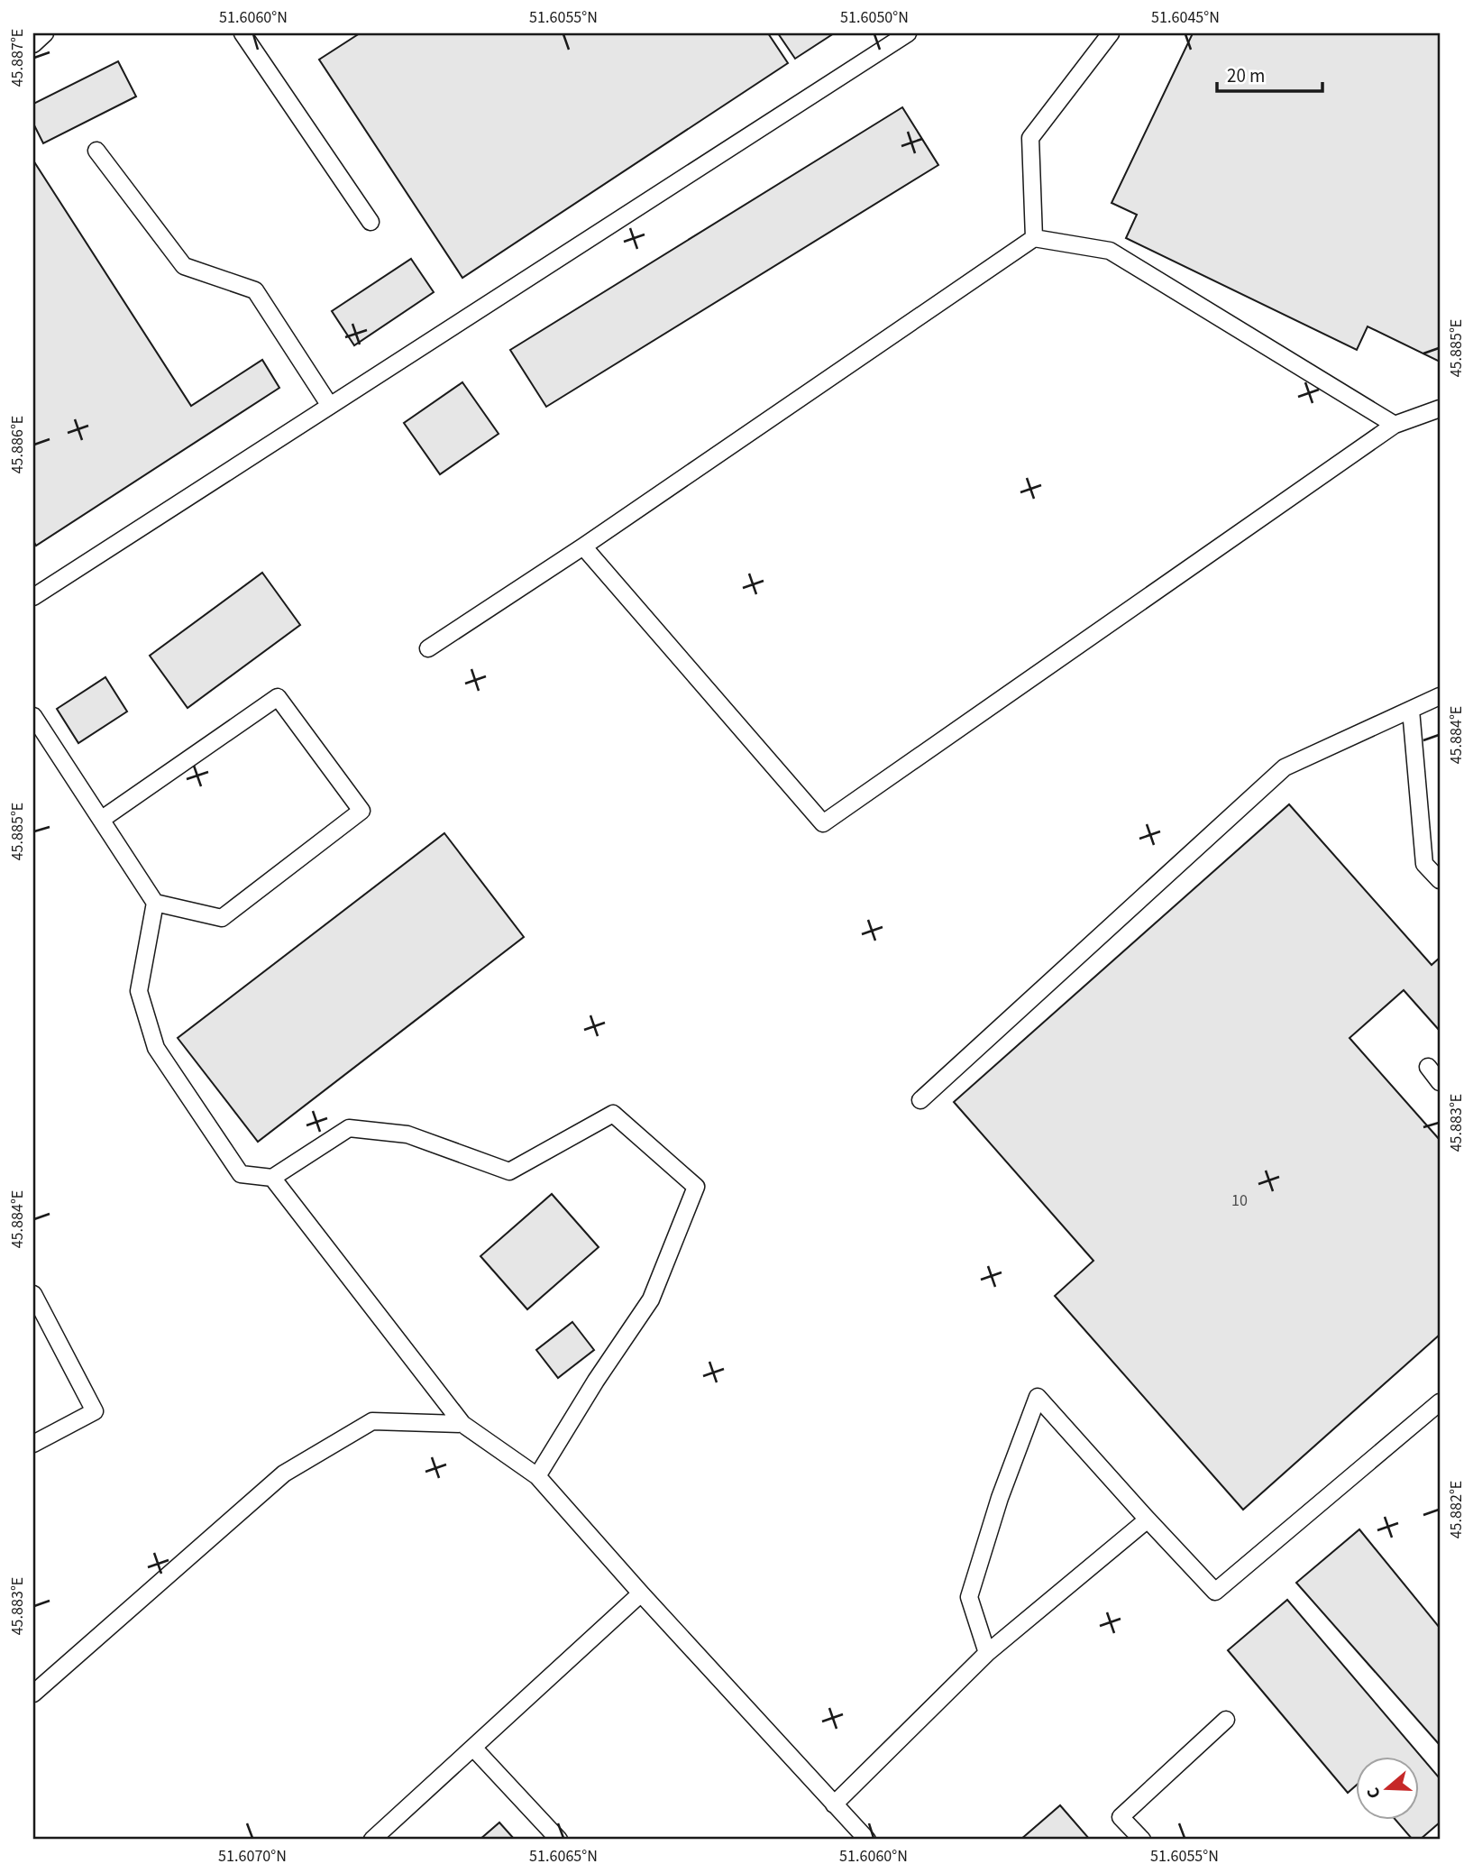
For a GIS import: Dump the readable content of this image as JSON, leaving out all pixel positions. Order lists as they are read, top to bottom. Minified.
{"house_numbers":["10"],"scale_bar":"20 m","north":"left","coordinates":["51.6060°N","51.6055°N","51.6050°N","51.6045°N","45.887°E","45.885°E","45.886°E","45.884°E","45.883°E","45.882°E","51.6070°N","51.6065°N"]}
